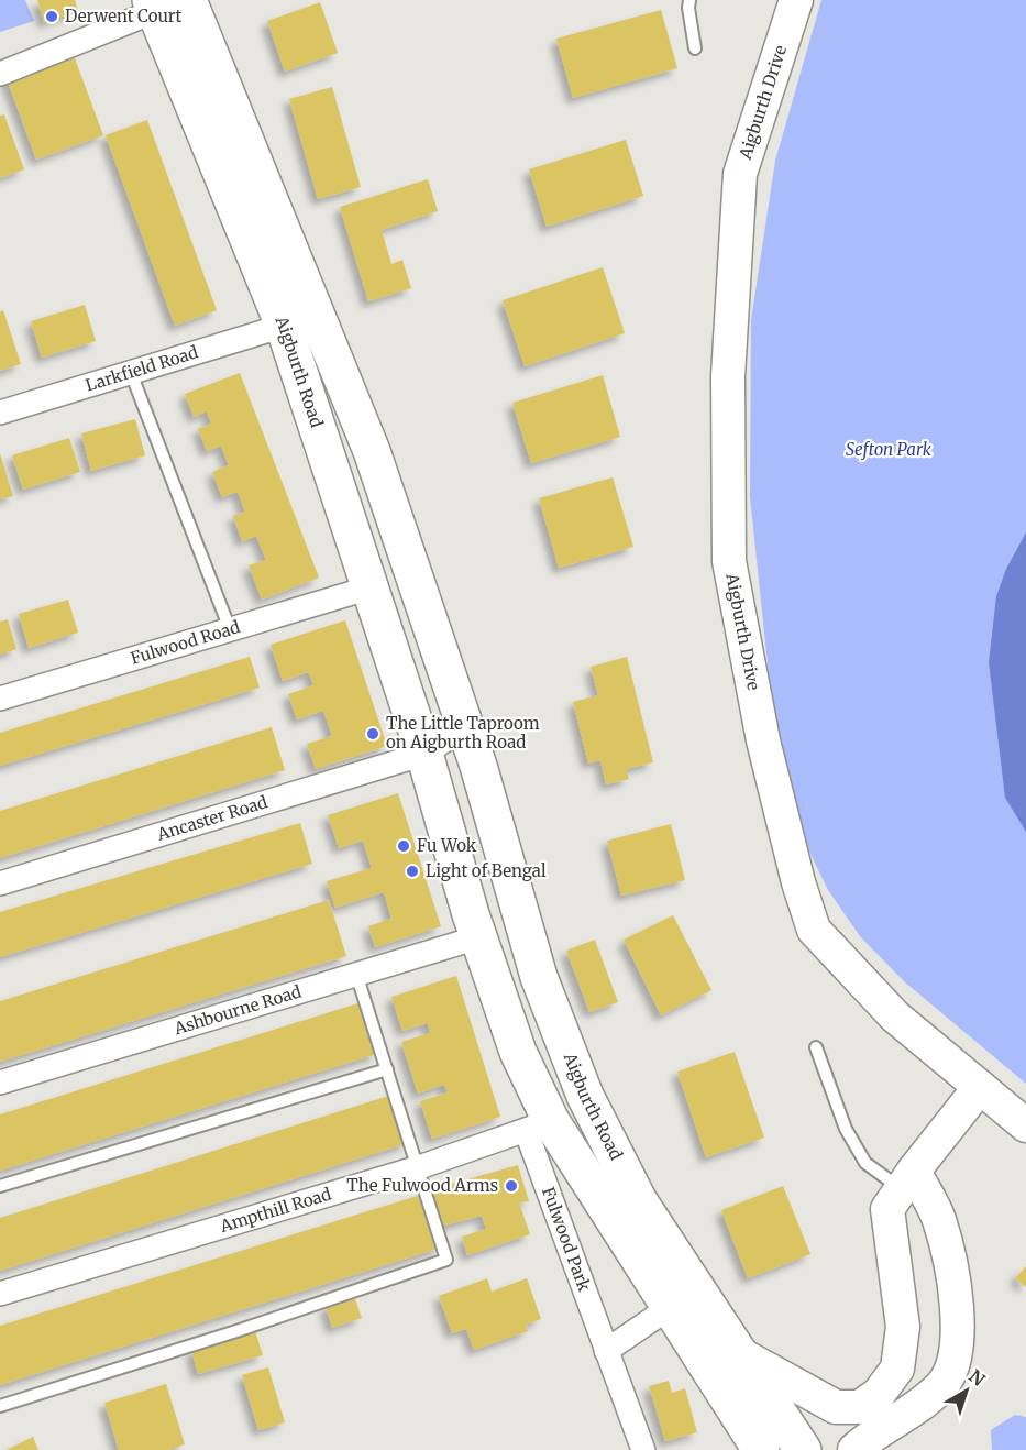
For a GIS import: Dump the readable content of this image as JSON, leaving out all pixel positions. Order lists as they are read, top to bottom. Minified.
{"streets":{"highway":["Aigburth Road"],"street":["Aigburth Drive","Larkfield Road","Fulwood Road","Ancaster Road","Ashbourne Road","Ampthill Road","Fulwood Park"]},"crossings":[["Larkfield Road","Aigburth Road"],["Aigburth Road","Fulwood Road"],["Aigburth Road","Ancaster Road"],["Aigburth Road","Ashbourne Road"],["Aigburth Road","Ampthill Road"],["Aigburth Road","Fulwood Park"],["Ampthill Road","Fulwood Park"]],"parks":["Sefton Park"],"places":["Derwent Court","The Little Taproom on Aigburth Road","Fu Wok","Light of Bengal","The Fulwood Arms"],"north":"top right"}
